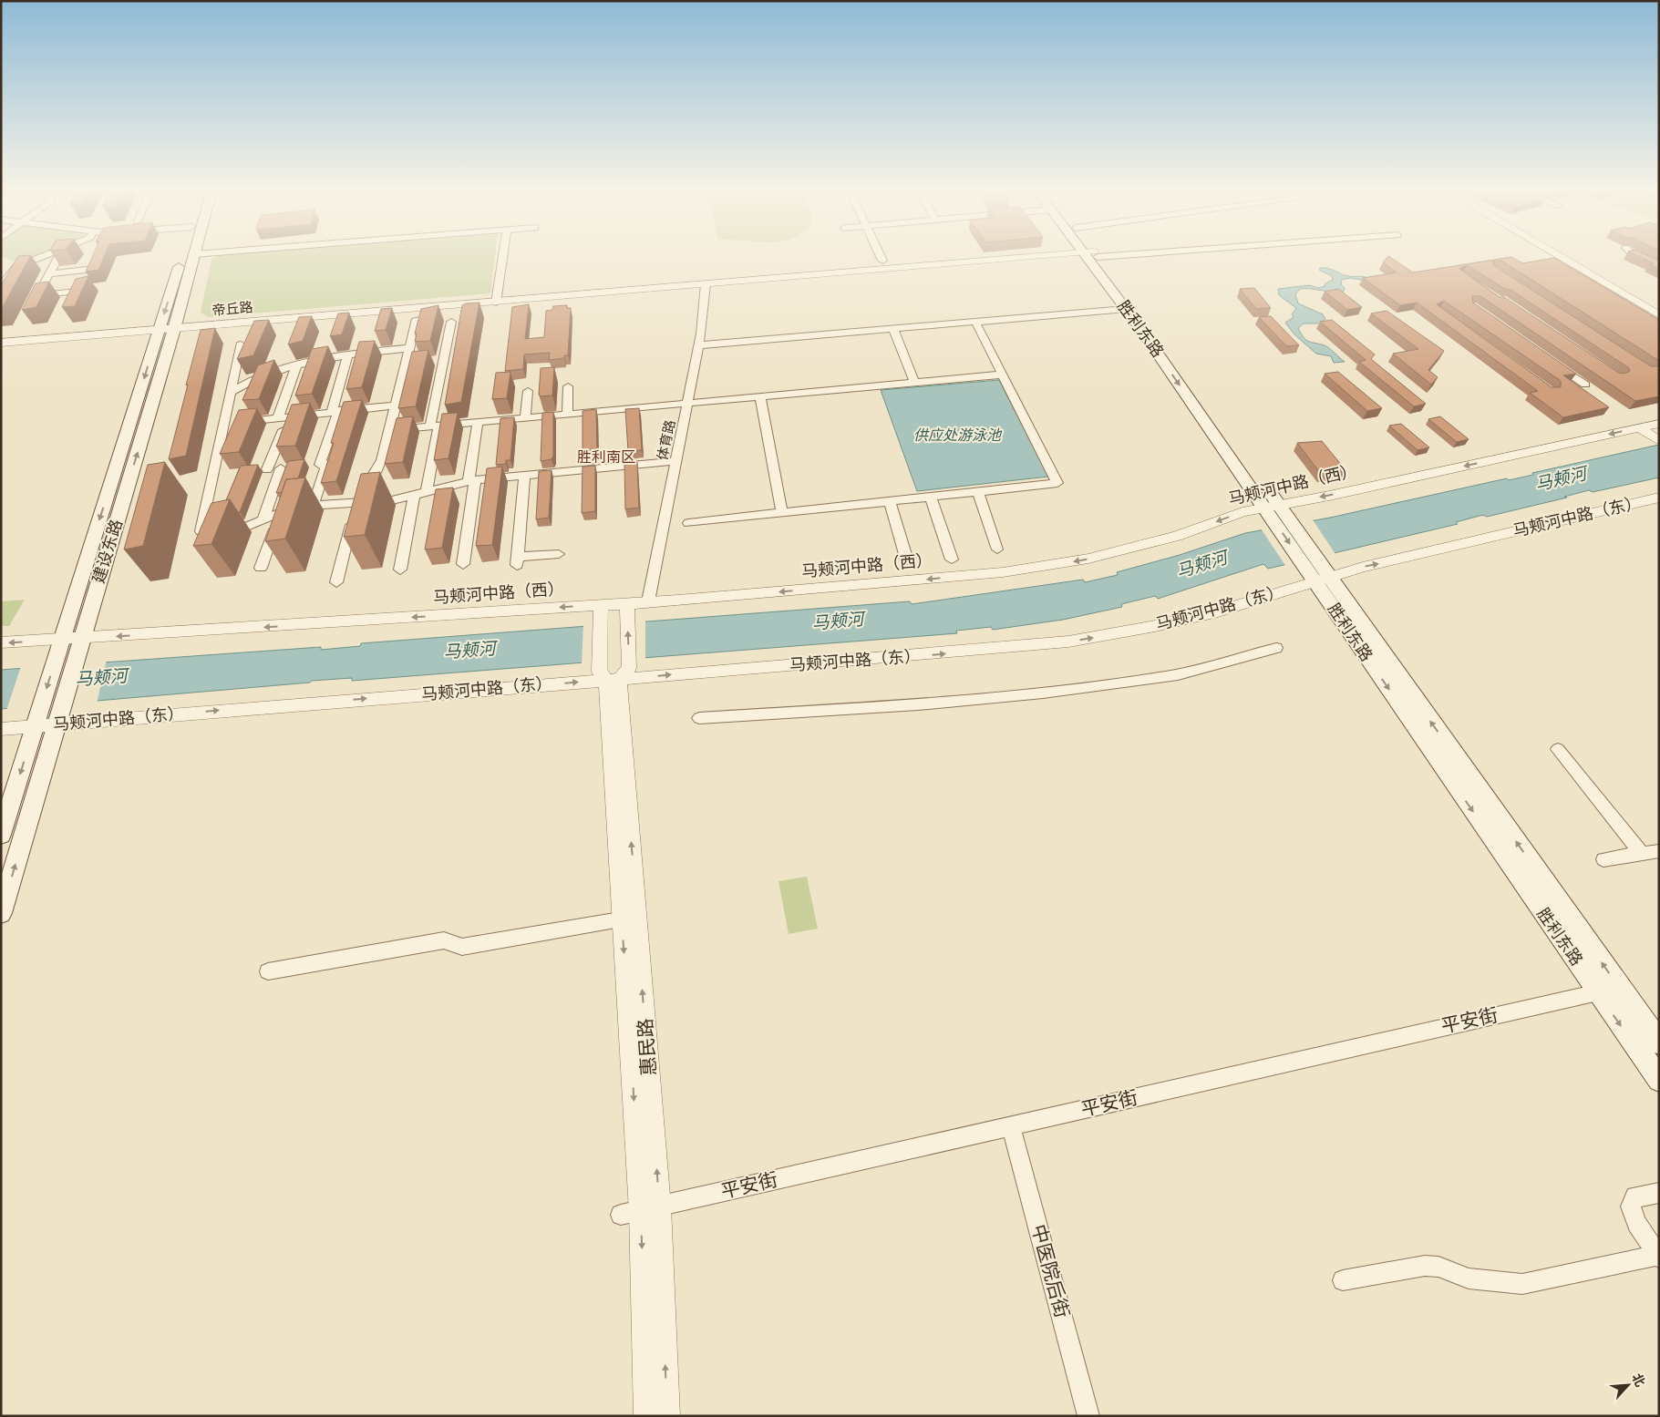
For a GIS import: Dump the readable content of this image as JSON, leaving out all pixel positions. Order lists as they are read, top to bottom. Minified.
{"streets":{"main road":["胜利东路","建设东路"],"street":["帝丘路","体育路","马颊河中路（西）","马颊河中路（东）","平安街","惠民路","中医院后街"]},"crossings":[["帝丘路","体育路"],["帝丘路","建设东路"],["胜利东路","马颊河中路（西）"],["胜利东路","马颊河中路（东）"],["胜利东路","平安街"],["体育路","马颊河中路（西）"],["马颊河中路（西）","建设东路"],["马颊河中路（东）","建设东路"],["马颊河中路（东）","惠民路"],["平安街","惠民路"],["平安街","中医院后街"]],"districts":["胜利南区"],"water":["供应处游泳池","马颊河"],"north":"top right"}
